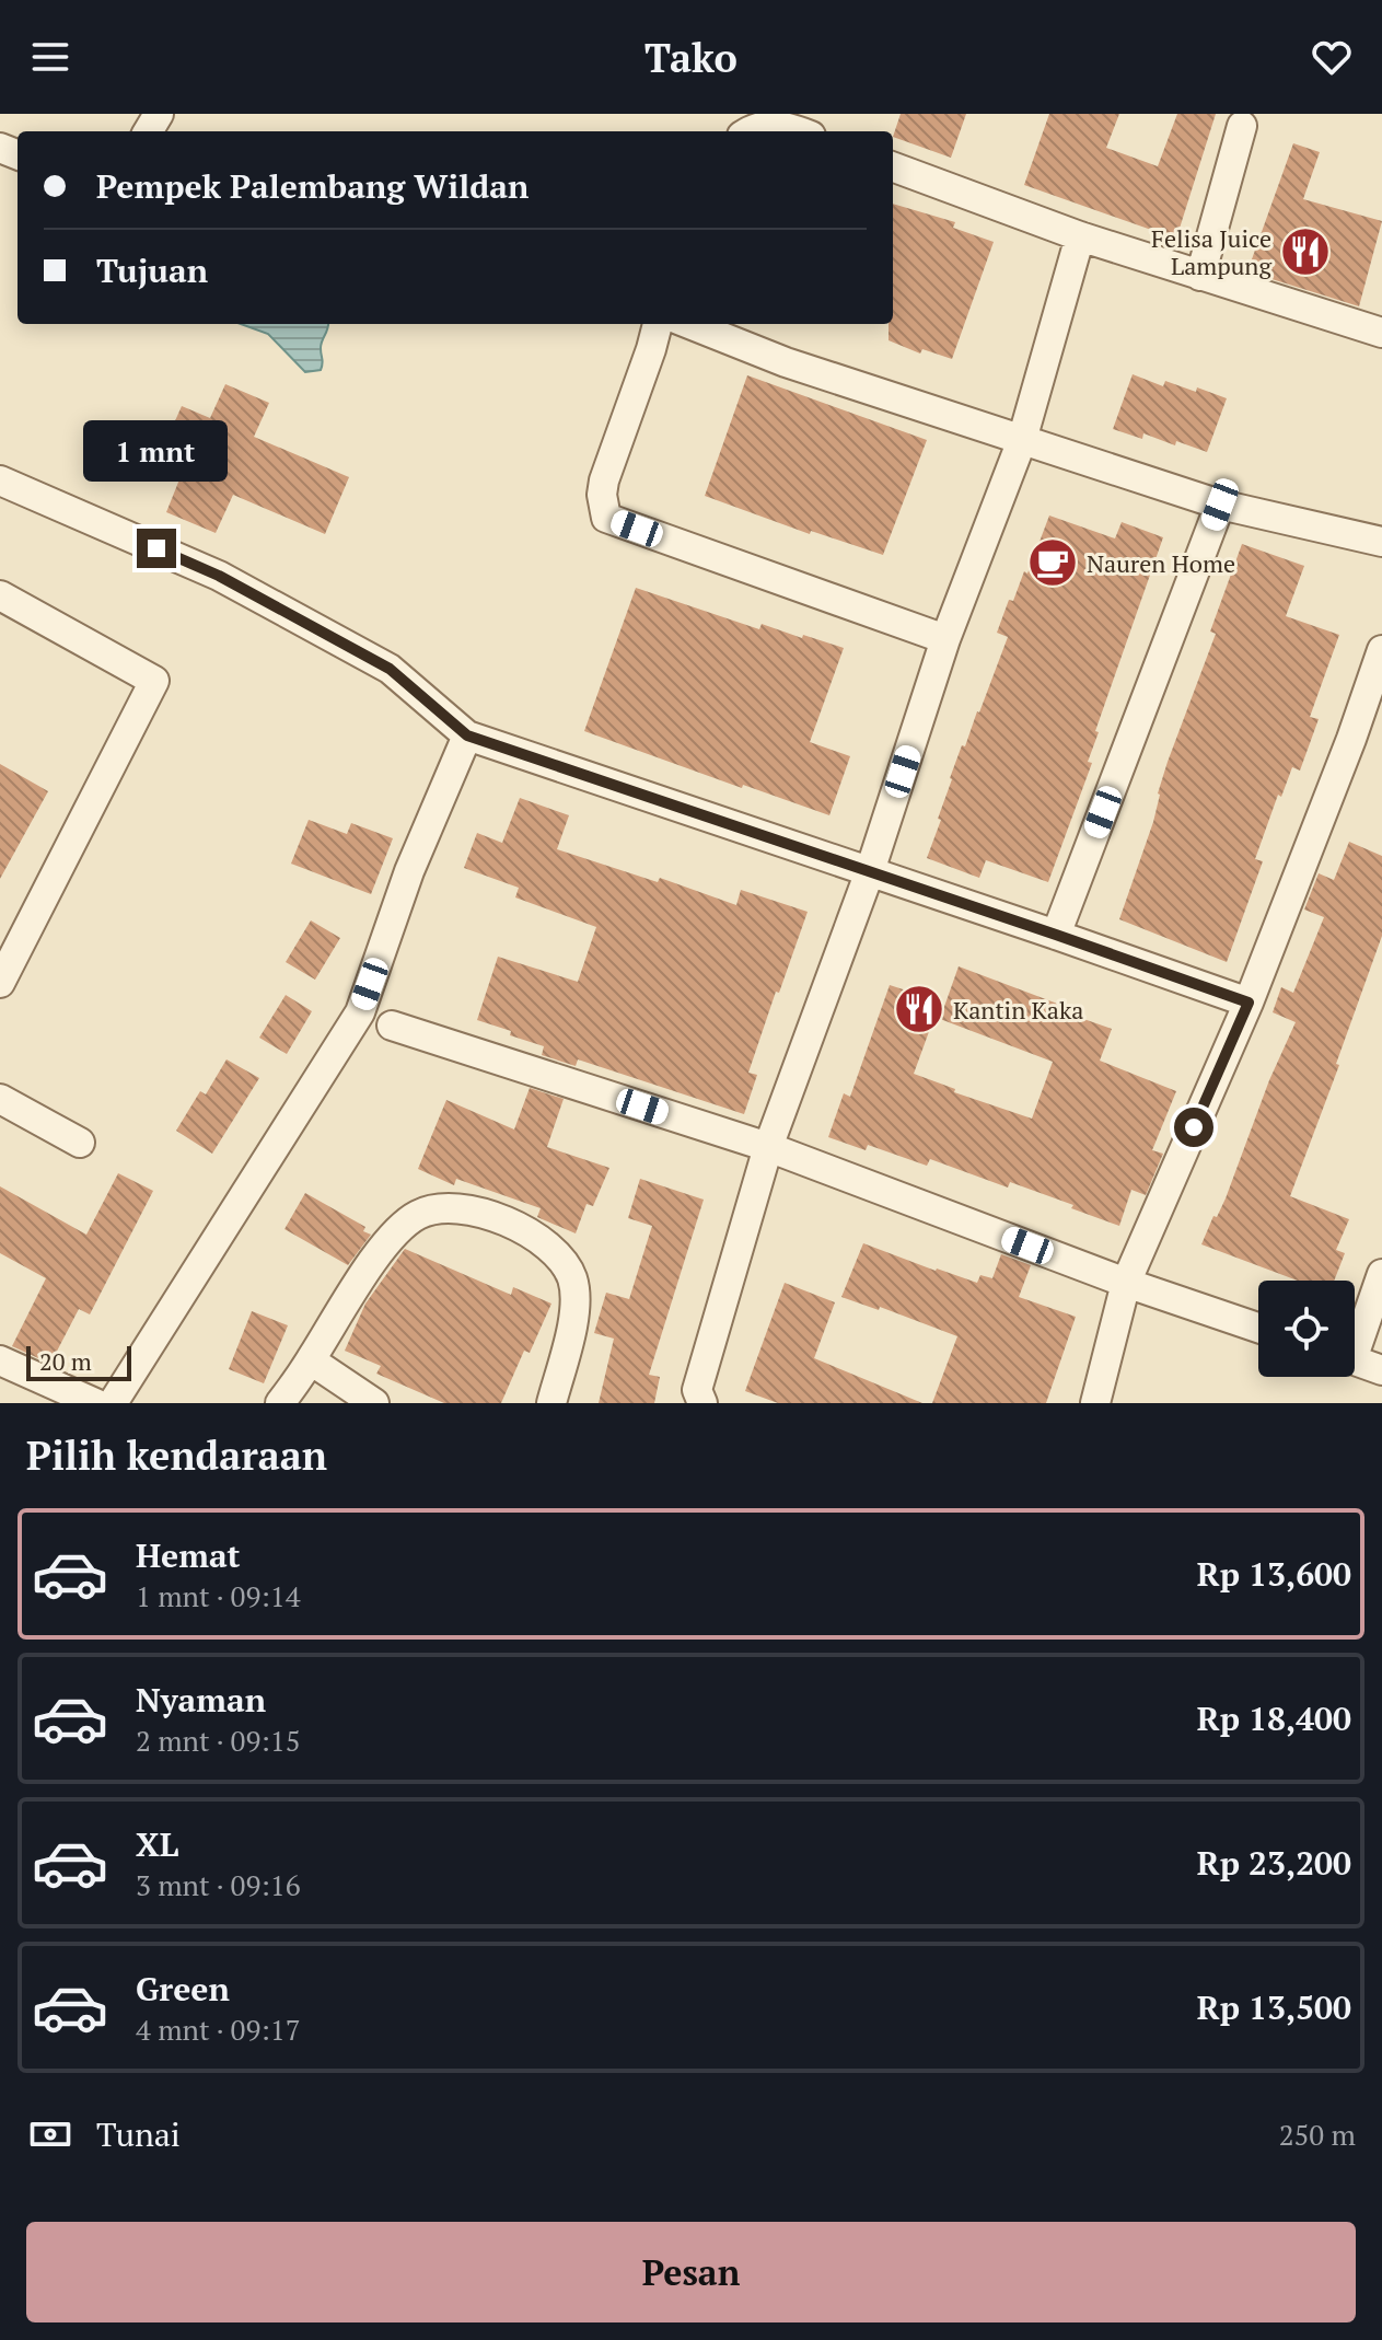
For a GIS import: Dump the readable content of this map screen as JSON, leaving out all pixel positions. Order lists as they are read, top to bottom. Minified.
{"places":{"restaurant":["Felisa Juice Lampung","Kantin Kaka"],"cafe":["Nauren Home"]},"scale_bar":"20 m","page":{"header":"Tako","banner":["Pempek Palembang Wildan","Tujuan"],"bubble":"1 mnt","scale":"20 m","heading":"Pilih kendaraan","list":[{"name":"Hemat","note":"1 mnt · 09:14","value":"Rp 13,600"},{"name":"Nyaman","note":"2 mnt · 09:15","value":"Rp 18,400"},{"name":"XL","note":"3 mnt · 09:16","value":"Rp 23,200"},{"name":"Green","note":"4 mnt · 09:17","value":"Rp 13,500"}],"pay":["Tunai","250 m"],"buttons":"Pesan"}}
